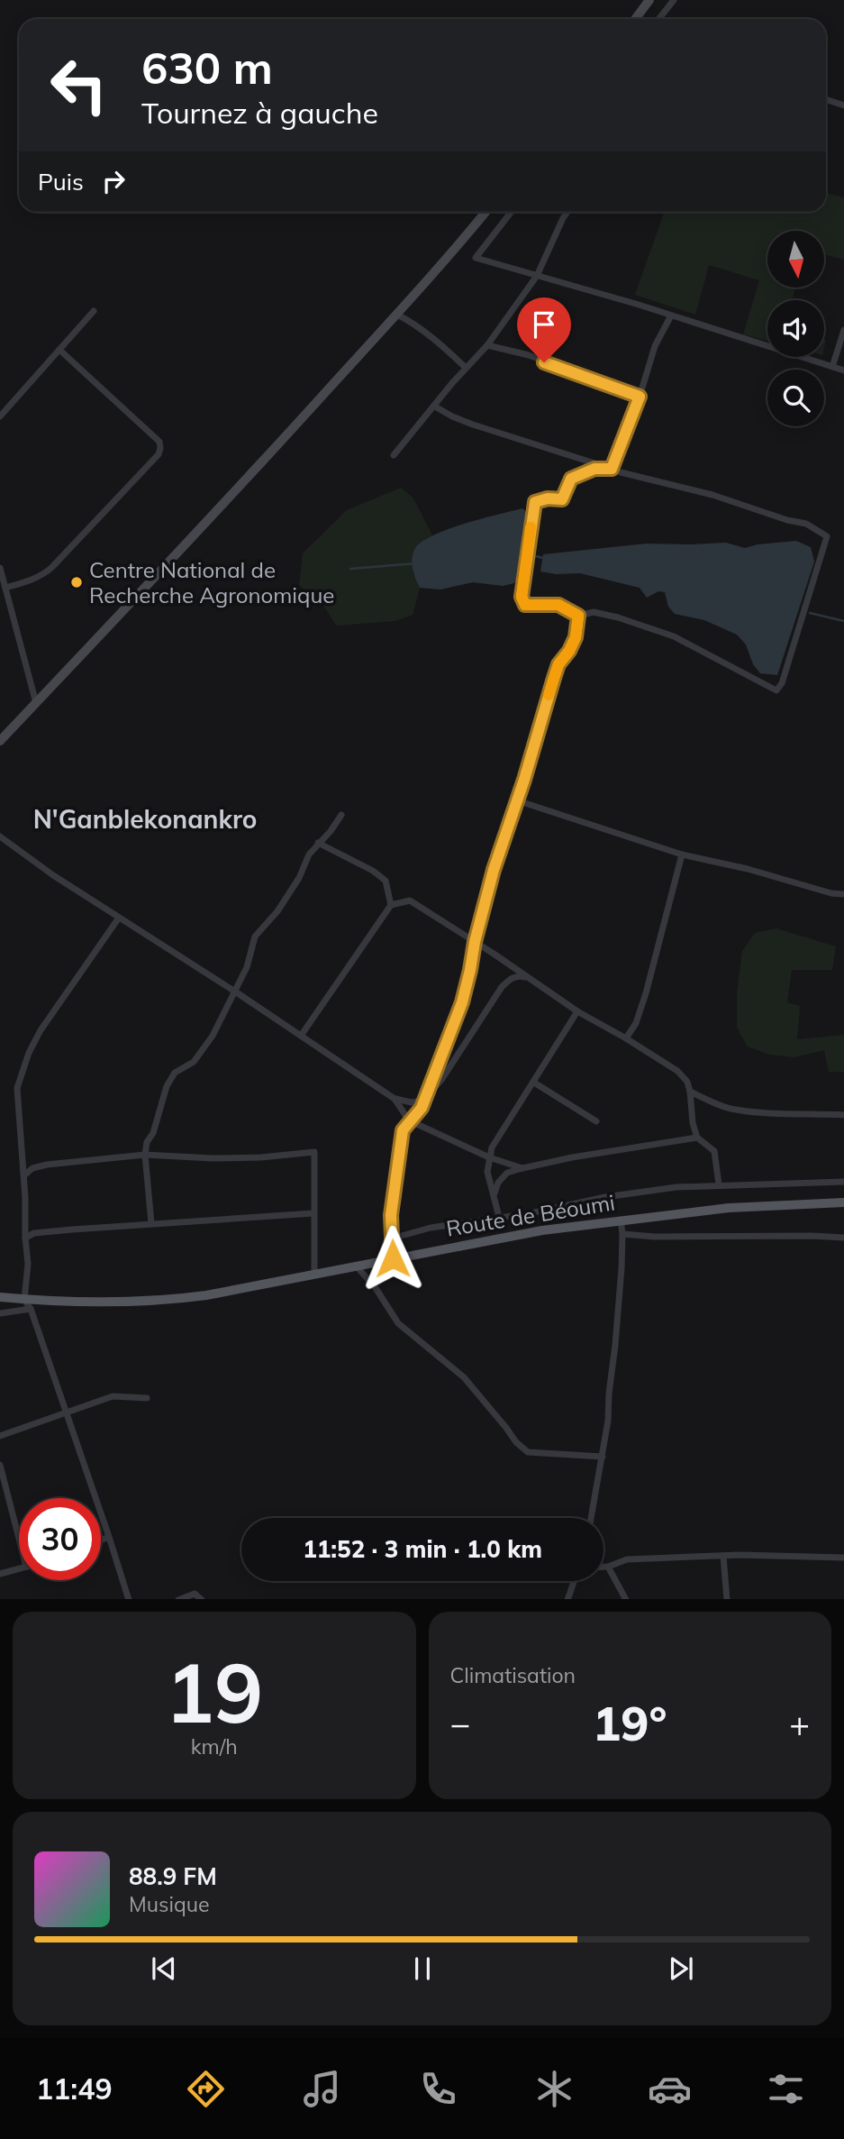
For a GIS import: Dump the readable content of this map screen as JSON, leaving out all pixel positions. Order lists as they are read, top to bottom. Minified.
{"streets":{"main road":["Route de Béoumi"]},"districts":["N'Ganblekonankro"],"places":["Centre National de Recherche Agronomique"],"north":"bottom","page":{"turn":["630 m","Tournez à gauche"],"then":"Puis","limit":"30","trip":"11:52 · 3 min · 1.0 km","tile":[["19","km/h"],"Climatisation"],"heat":["−","19°","+"],"song":["88.9 FM","Musique"],"tabs":"11:49"}}
